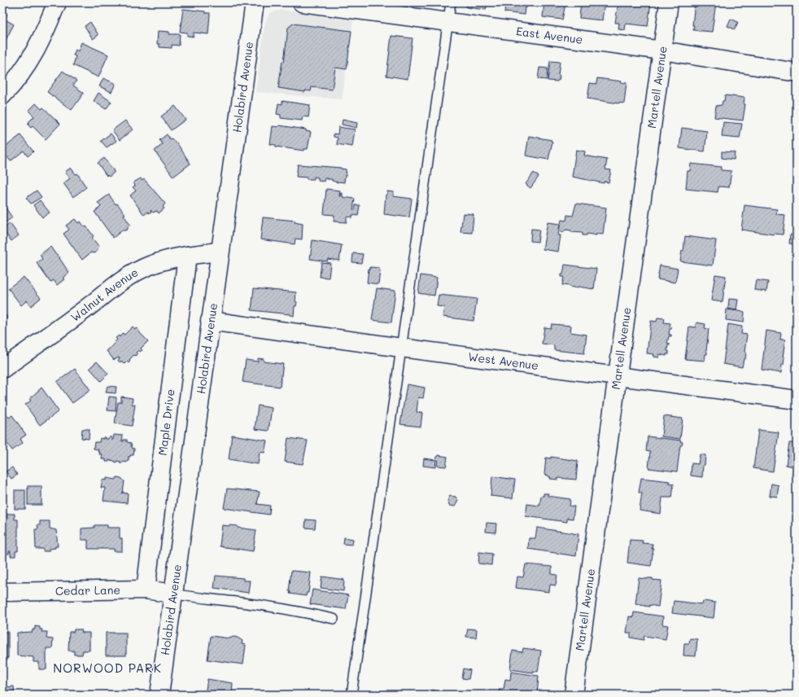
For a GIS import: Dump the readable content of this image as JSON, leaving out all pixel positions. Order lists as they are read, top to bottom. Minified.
{"streets":{"street":["East Avenue","Holabird Avenue","Martell Avenue","Walnut Avenue","West Avenue","Maple Drive","Cedar Lane"]},"crossings":[["East Avenue","Martell Avenue"],["Holabird Avenue","Walnut Avenue"],["Holabird Avenue","West Avenue"],["Holabird Avenue","Cedar Lane"],["Martell Avenue","West Avenue"],["Walnut Avenue","Maple Drive"],["Maple Drive","Cedar Lane"]],"districts":["NORWOOD PARK"]}
